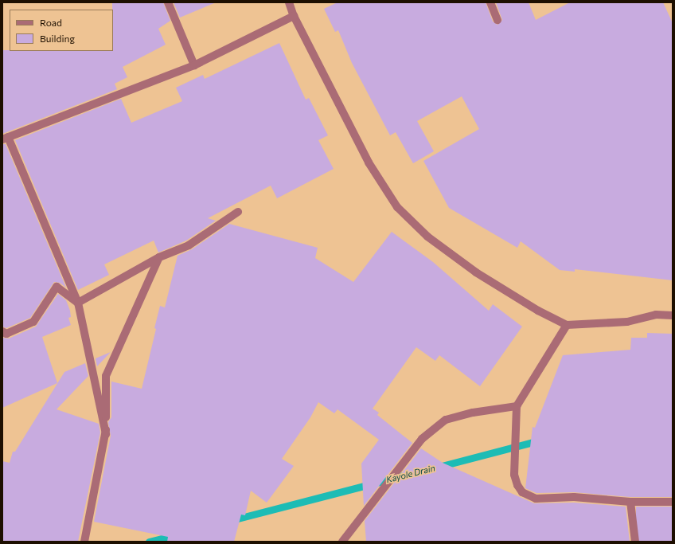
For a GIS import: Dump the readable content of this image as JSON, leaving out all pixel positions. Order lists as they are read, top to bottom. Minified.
{"water":["Kayole Drain"],"legend":["Road","Building"]}
